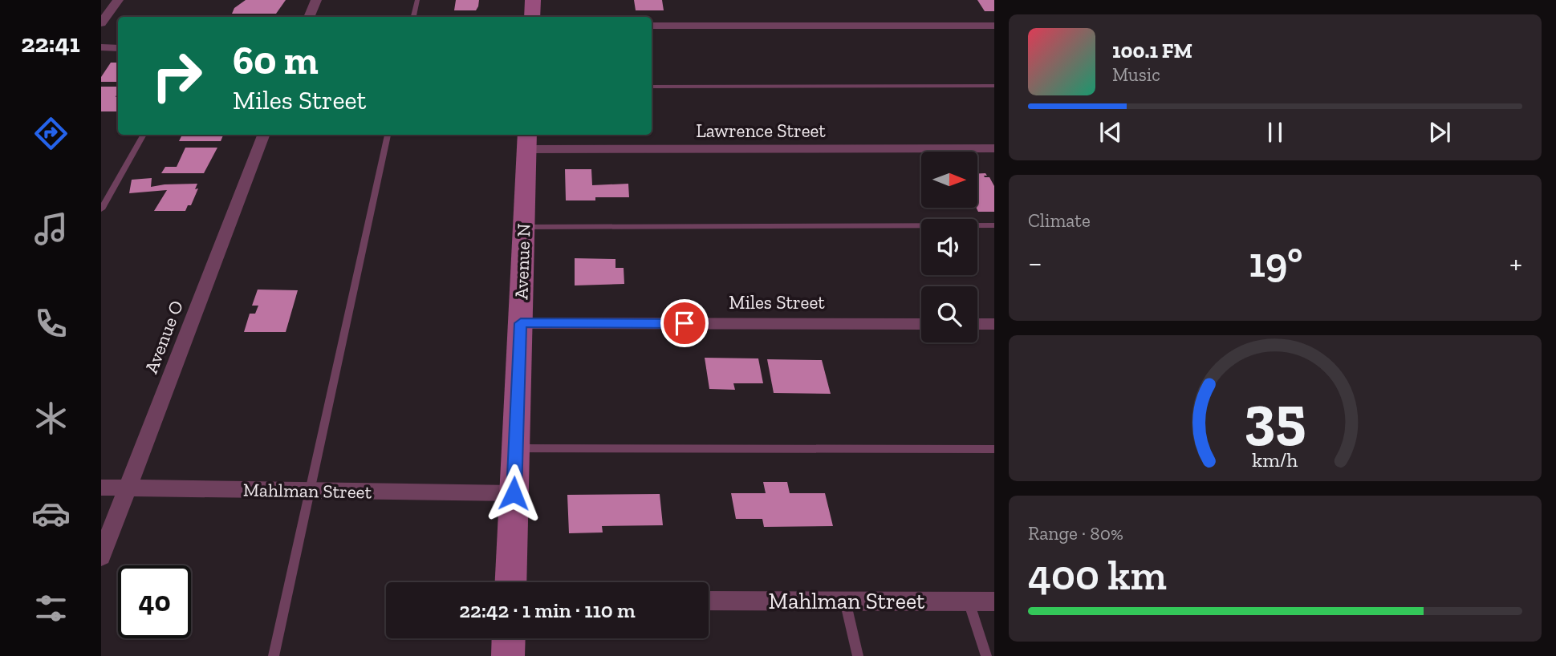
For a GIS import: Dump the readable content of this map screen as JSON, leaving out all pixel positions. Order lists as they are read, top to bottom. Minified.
{"streets":{"street":["Lawrence Street","Avenue N","Miles Street","Avenue O","Mahlman Street"]},"crossings":[["Lawrence Street","Avenue N"],["Avenue N","Miles Street"],["Avenue N","Mahlman Street"],["Avenue O","Mahlman Street"]],"north":"right","page":{"tabs":"22:41","turn":["60 m","Miles Street"],"song":["100.1 FM","Music"],"tile":["Climate",["Range · 80%","400 km"]],"heat":["−","19°","+"],"limit":"40","trip":"22:42 · 1 min · 110 m","gauge":["35","km/h"]}}
